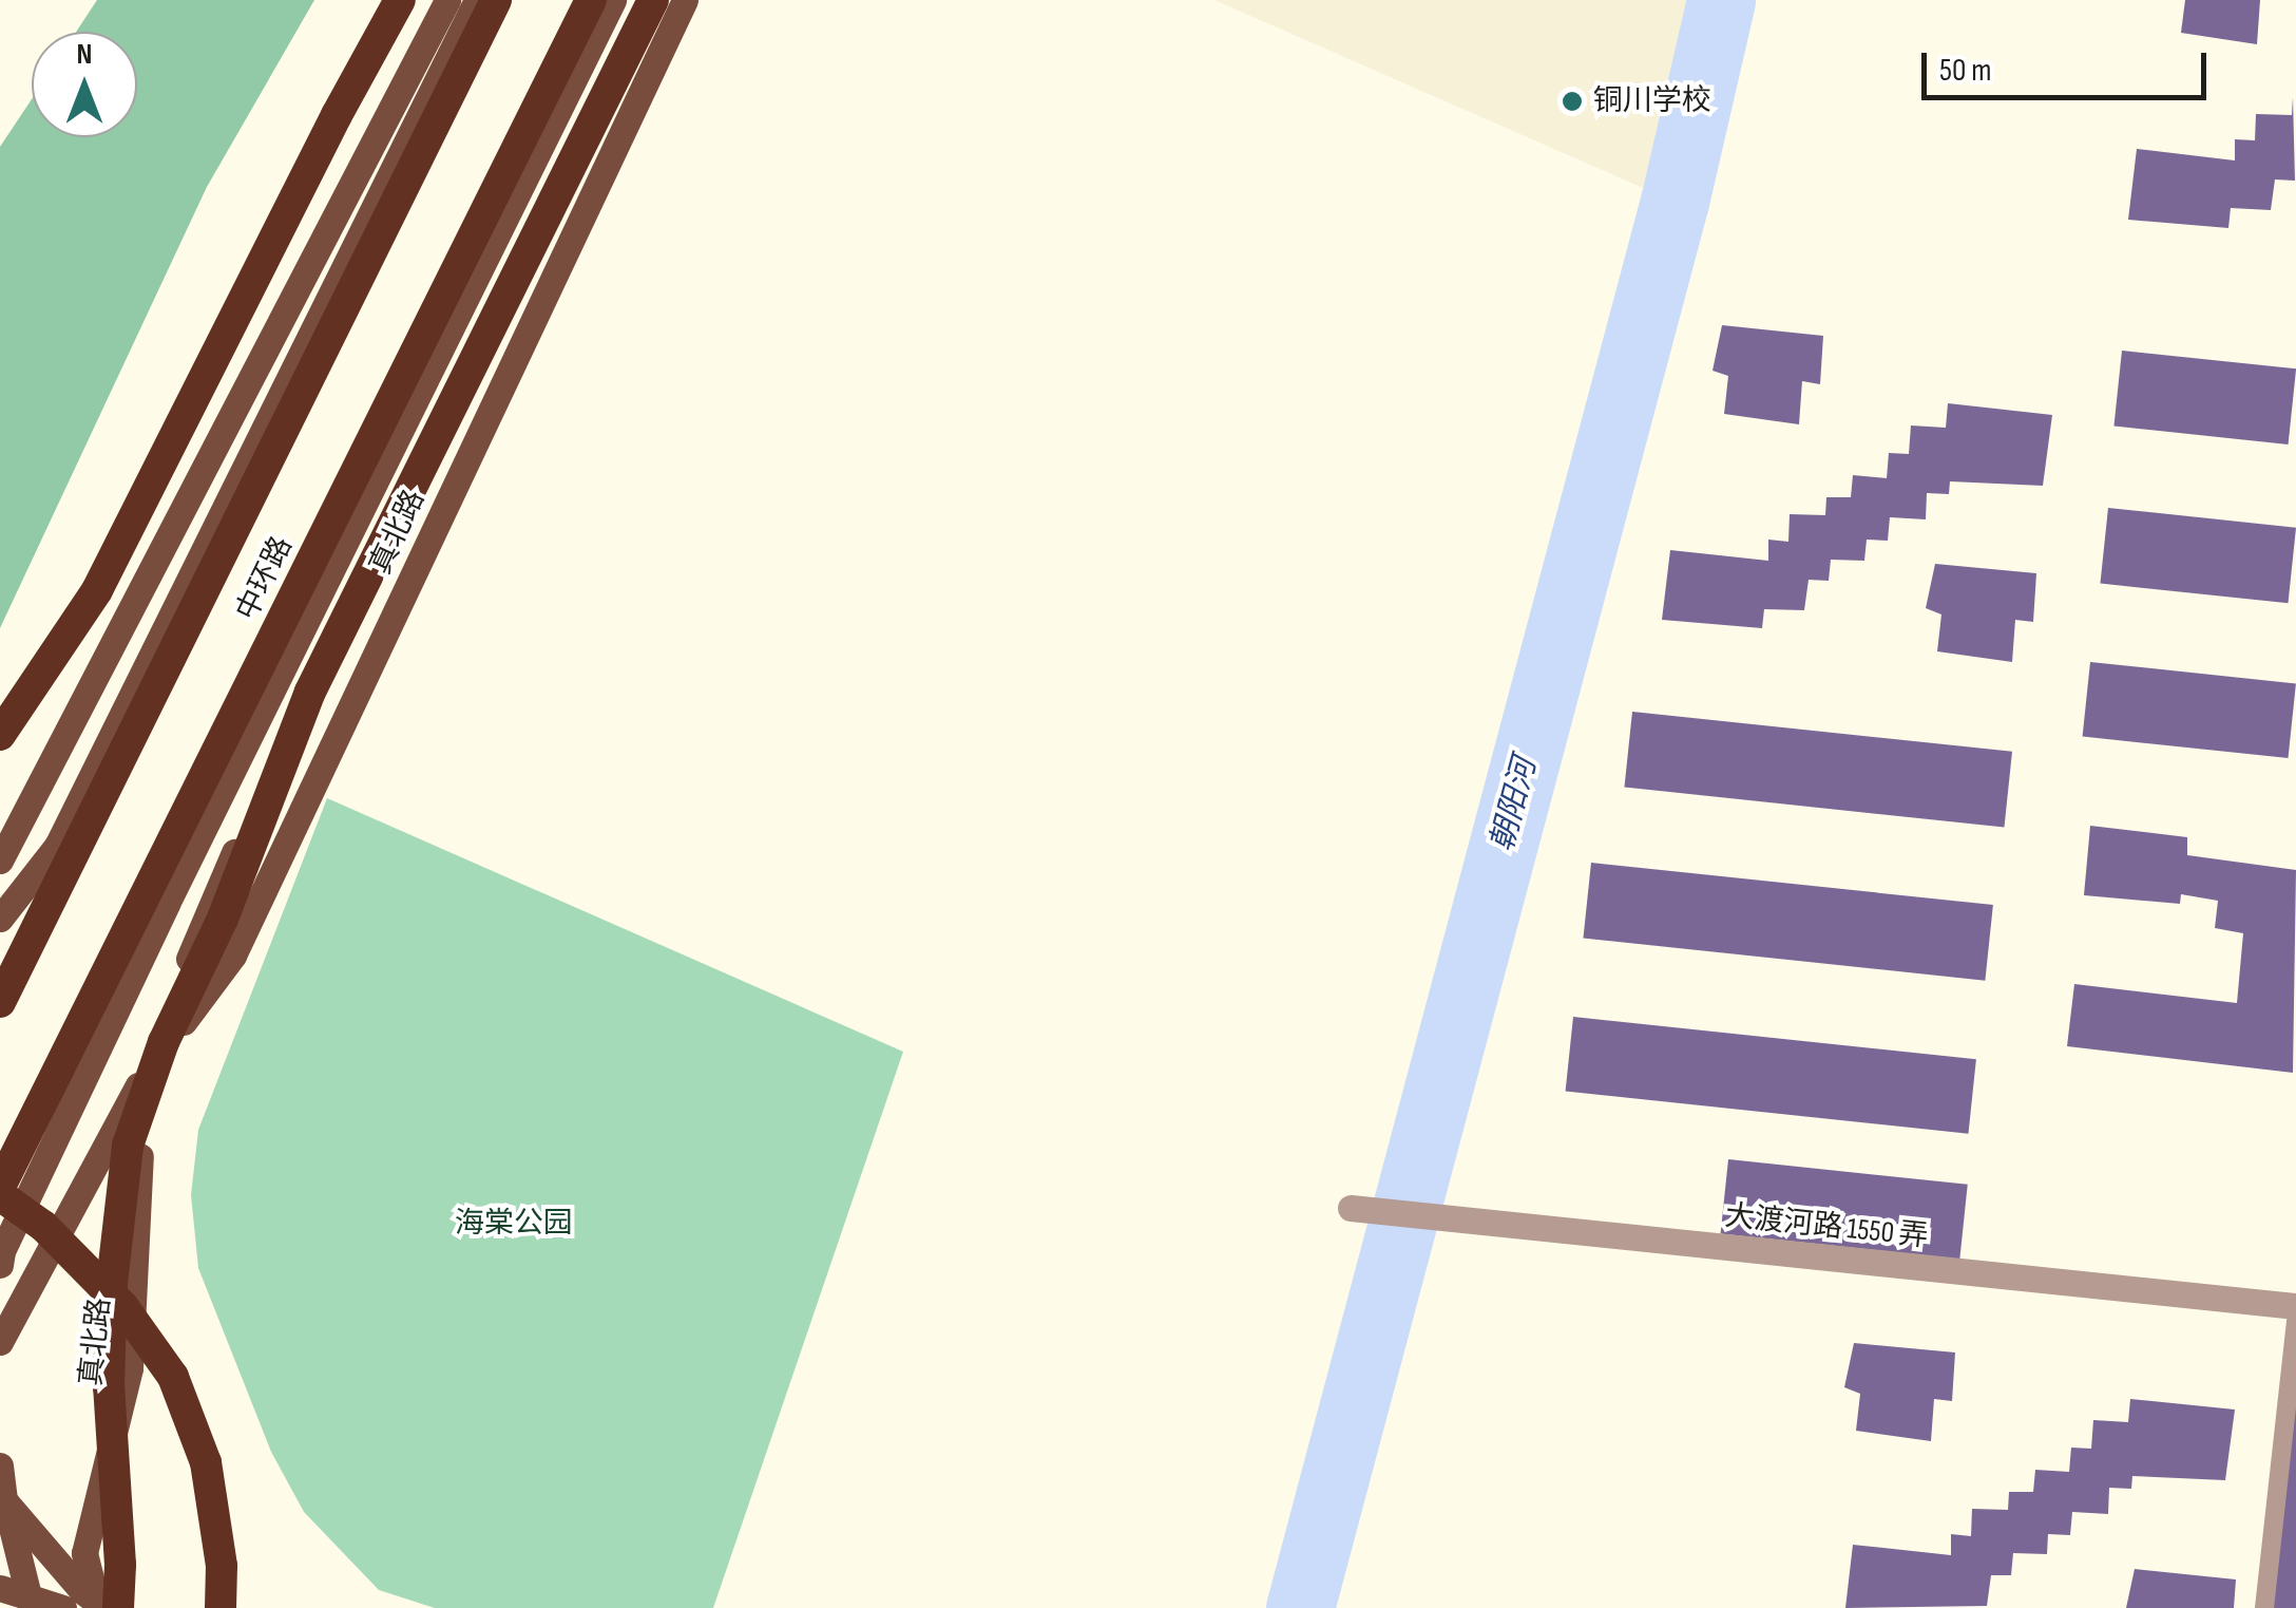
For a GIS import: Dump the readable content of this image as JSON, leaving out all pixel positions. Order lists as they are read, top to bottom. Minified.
{"streets":{"highway":["中环路"],"main road":["真北路"],"street":["大渡河路 1550 弄"]},"water":["朝阳河"],"parks":["海棠公园"],"places":["铜川学校"],"scale_bar":"50 m","north":"top"}
